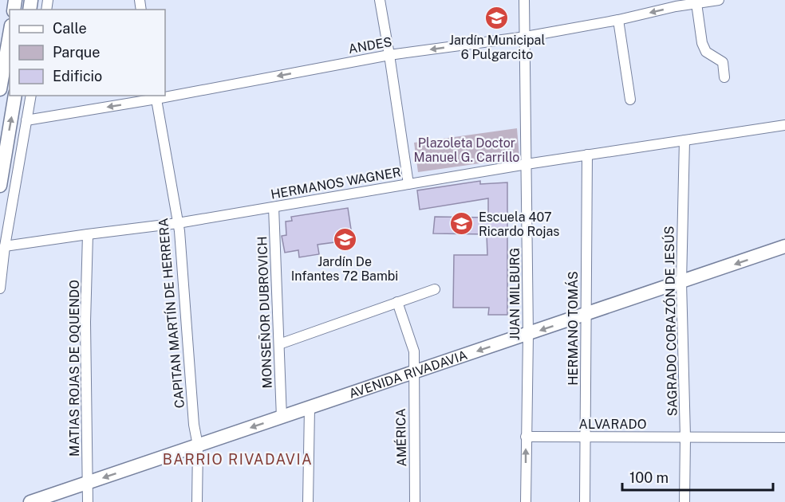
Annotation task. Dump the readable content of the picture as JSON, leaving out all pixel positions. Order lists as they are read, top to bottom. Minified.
{"streets":{"main road":["AVENIDA RIVADAVIA"],"street":["ANDES","HERMANOS WAGNER","JUAN MILBURG","MONSEÑOR DUBROVICH","CAPITAN MARTÍN DE HERRERA","SAGRADO CORAZÓN DE JESÚS","HERMANO TOMÁS","MATIAS ROJAS DE OQUENDO","ALVARADO","AMÉRICA"]},"crossings":[["ANDES","JUAN MILBURG"],["ANDES","CAPITAN MARTÍN DE HERRERA"],["HERMANOS WAGNER","JUAN MILBURG"],["HERMANOS WAGNER","MONSEÑOR DUBROVICH"],["HERMANOS WAGNER","CAPITAN MARTÍN DE HERRERA"],["HERMANOS WAGNER","SAGRADO CORAZÓN DE JESÚS"],["HERMANOS WAGNER","HERMANO TOMÁS"],["HERMANOS WAGNER","MATIAS ROJAS DE OQUENDO"],["JUAN MILBURG","AVENIDA RIVADAVIA"],["JUAN MILBURG","ALVARADO"],["MONSEÑOR DUBROVICH","AVENIDA RIVADAVIA"],["CAPITAN MARTÍN DE HERRERA","AVENIDA RIVADAVIA"],["SAGRADO CORAZÓN DE JESÚS","AVENIDA RIVADAVIA"],["SAGRADO CORAZÓN DE JESÚS","ALVARADO"],["HERMANO TOMÁS","AVENIDA RIVADAVIA"],["HERMANO TOMÁS","ALVARADO"],["MATIAS ROJAS DE OQUENDO","AVENIDA RIVADAVIA"],["AVENIDA RIVADAVIA","AMÉRICA"]],"one_way":["ANDES","AVENIDA RIVADAVIA"],"districts":["BARRIO RIVADAVIA"],"parks":["Plazoleta Doctor Manuel G. Carrillo"],"places":{"school or university":["Jardín Municipal 6 Pulgarcito","Escuela 407 Ricardo Rojas","Jardín De Infantes 72 Bambi"]},"legend":["Calle","Parque","Edificio"],"scale_bar":"100 m"}
